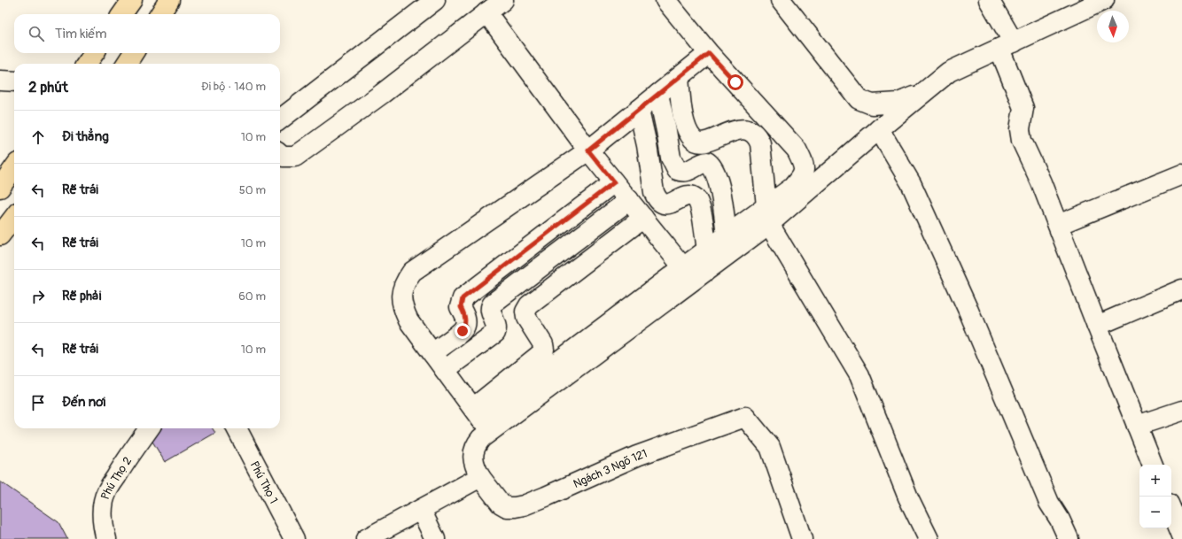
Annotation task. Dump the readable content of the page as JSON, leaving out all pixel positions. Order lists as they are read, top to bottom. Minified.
{"streets":{"street":["Ngách 3 Ngõ 121","Phú Thọ 2","Phú Thọ 1"]},"north":"bottom","page":{"search":"Tìm kiếm","heading":["2 phút","Đi bộ · 140 m"],"list":[["Đi thẳng","10 m"],["Rẽ trái","50 m"],["Rẽ trái","10 m"],["Rẽ phải","60 m"],["Rẽ trái","10 m"],"Đến nơi"],"map_buttons":["+","−"]}}
